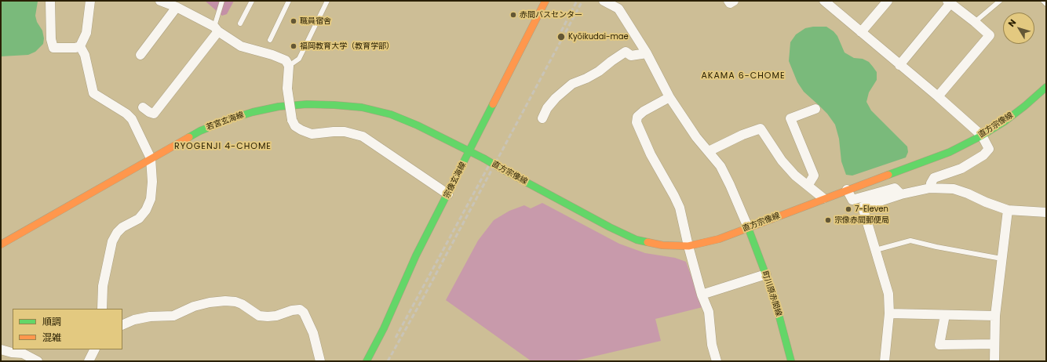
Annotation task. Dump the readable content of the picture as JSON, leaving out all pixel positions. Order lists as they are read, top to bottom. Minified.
{"streets":{"main road":["若宮玄海線","直方宗像線","宗像玄海線","町川原赤間線"]},"crossings":[["若宮玄海線","直方宗像線"],["若宮玄海線","宗像玄海線"],["直方宗像線","宗像玄海線"],["直方宗像線","町川原赤間線"]],"districts":["AKAMA 6-CHOME","RYOGENJI 4-CHOME"],"places":["赤間バスセンター","職員宿舎","Kyōikudai-mae","福岡教育大学（教育学部）","7-Eleven","宗像赤間郵便局"],"legend":["順調","混雑"],"north":"top left"}
